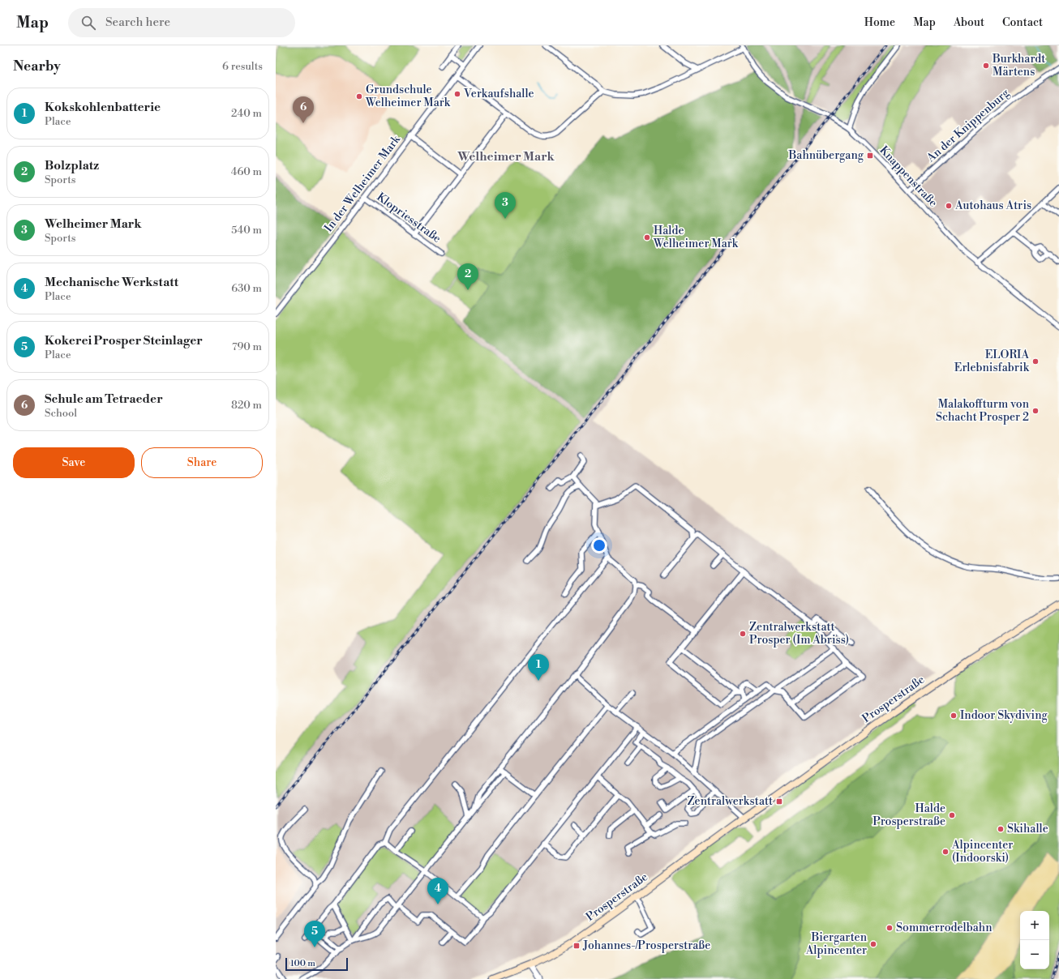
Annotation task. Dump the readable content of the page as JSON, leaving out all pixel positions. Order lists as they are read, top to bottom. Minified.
{"streets":{"main road":["Prosperstraße"],"street":["An der Knippenburg","Knappenstraße","In der Welheimer Mark","Klopriesstraße"]},"crossings":[["An der Knippenburg","Knappenstraße"],["In der Welheimer Mark","Klopriesstraße"]],"districts":["Welheimer Mark"],"places":{"other":["Burkhardt Märtens","Verkaufshalle","Grundschule Welheimer Mark","Autohaus Atris","Halde Welheimer Mark","ELORIA Erlebnisfabrik","Malakoffturm von Schacht Prosper 2","Zentralwerkstatt Prosper (Im Abriss)","Indoor Skydiving","Halde Prosperstraße","Skihalle","Alpincenter (Indoorski)","Sommerrodelbahn","Biergarten Alpincenter"],"transit":["Bahnübergang","Zentralwerkstatt","Johannes-/Prosperstraße"]},"scale_bar":"100 m","page":{"header":"Map","search":"Search here","nav":["Home","Map","About","Contact"],"heading":["Nearby","6 results"],"list":[{"mark":"1","name":"Kokskohlenbatterie","note":"Place","value":"240 m"},{"mark":"2","name":"Bolzplatz","note":"Sports","value":"460 m"},{"mark":"3","name":"Welheimer Mark","note":"Sports","value":"540 m"},{"mark":"4","name":"Mechanische Werkstatt","note":"Place","value":"630 m"},{"mark":"5","name":"Kokerei Prosper Steinlager","note":"Place","value":"790 m"},{"mark":"6","name":"Schule am Tetraeder","note":"School","value":"820 m"}],"pins":["6","3","2","1","4","5"],"buttons":["Save","Share"],"map_buttons":["+","−"],"scale":"100 m"}}
